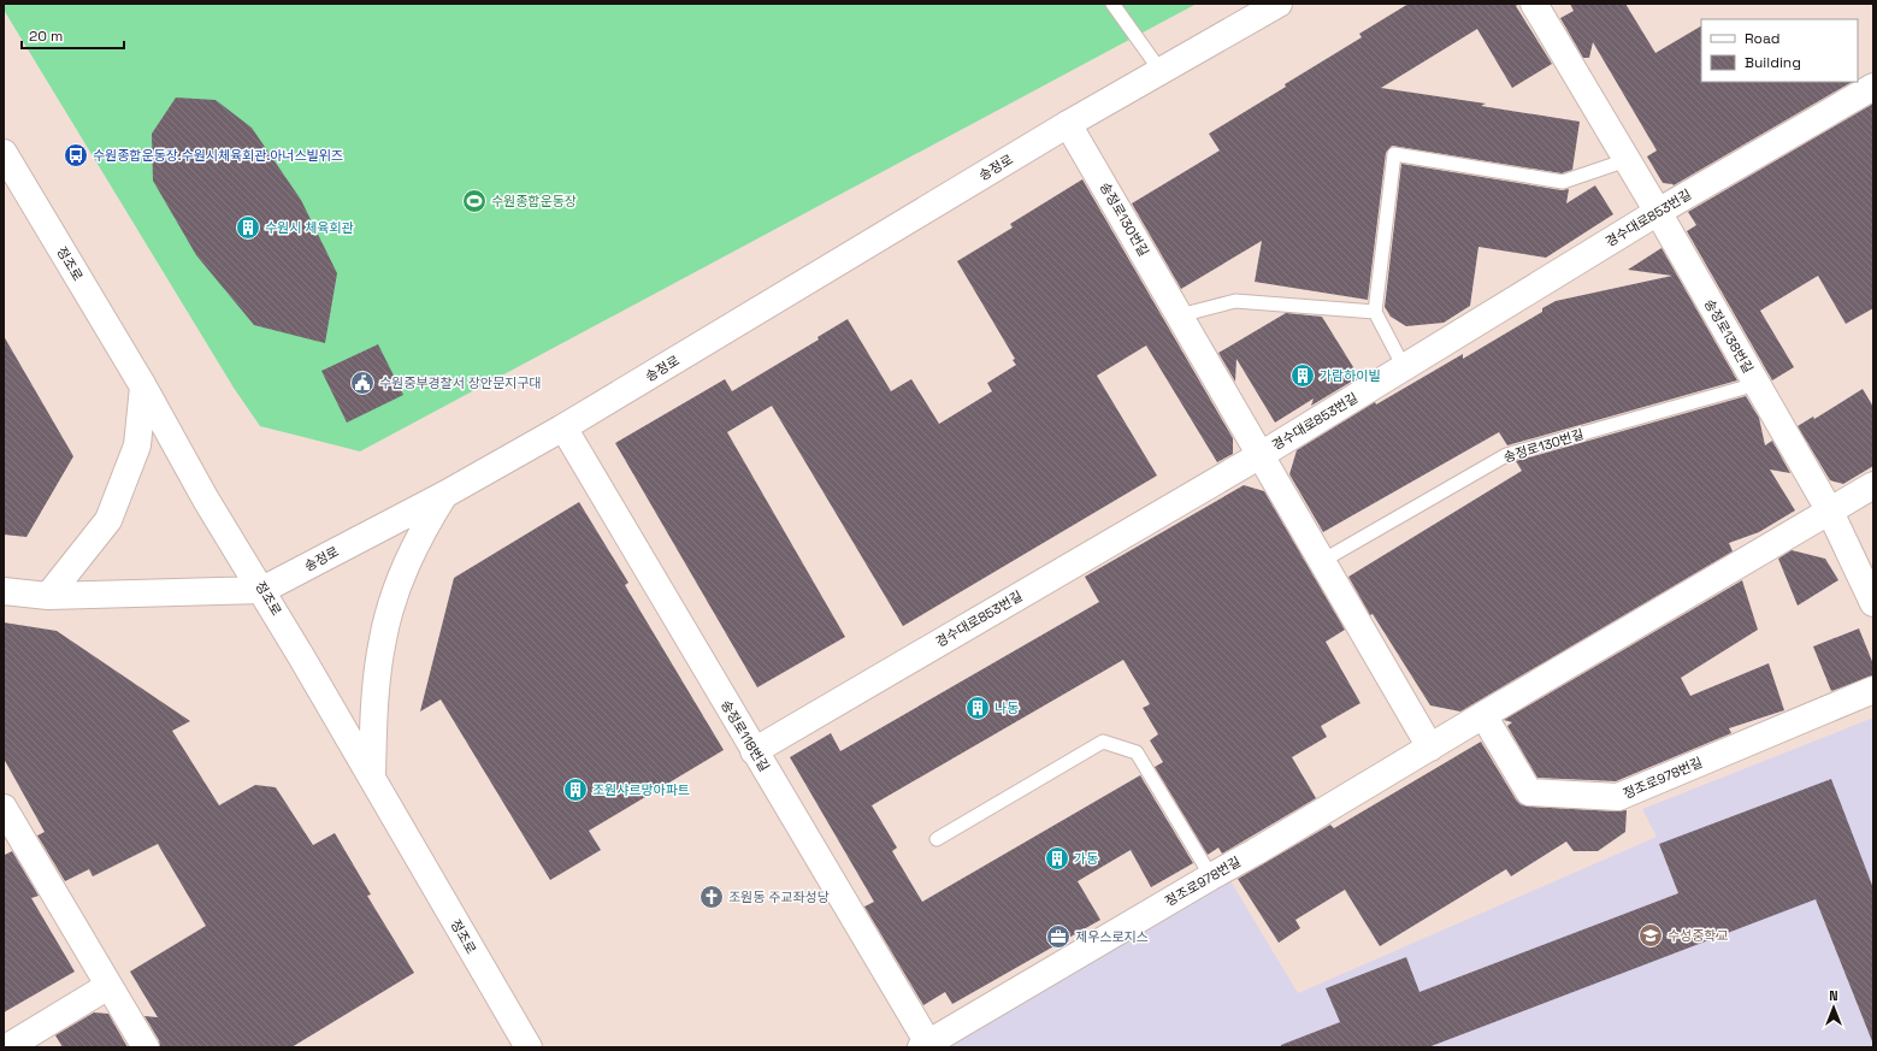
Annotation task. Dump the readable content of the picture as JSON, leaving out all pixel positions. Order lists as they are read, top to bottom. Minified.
{"streets":{"street":["송정로","경수대로853번길","송정로130번길","정조로","송정로138번길","송정로118번길","정조로978번길"]},"crossings":[["송정로","송정로130번길"],["송정로","정조로"],["송정로","송정로118번길"],["경수대로853번길","송정로130번길"],["경수대로853번길","송정로138번길"],["경수대로853번길","송정로118번길"],["송정로130번길","송정로138번길"],["송정로130번길","정조로978번길"],["송정로138번길","정조로978번길"],["송정로118번길","정조로978번길"]],"places":{"bus stop":["수원종합운동장.수원시체육회관.아너스빌위즈"],"sports":["수원종합운동장"],"building":["수원시 체육회관","가람하이빌","나동","조원샤르망아파트","가동"],"public building":["수원중부경찰서 장안문지구대"],"church":["조원동 주교좌성당"],"school or university":["수성중학교"],"office":["제우스로지스"]},"legend":["Road","Building"],"scale_bar":"20 m","north":"top"}
